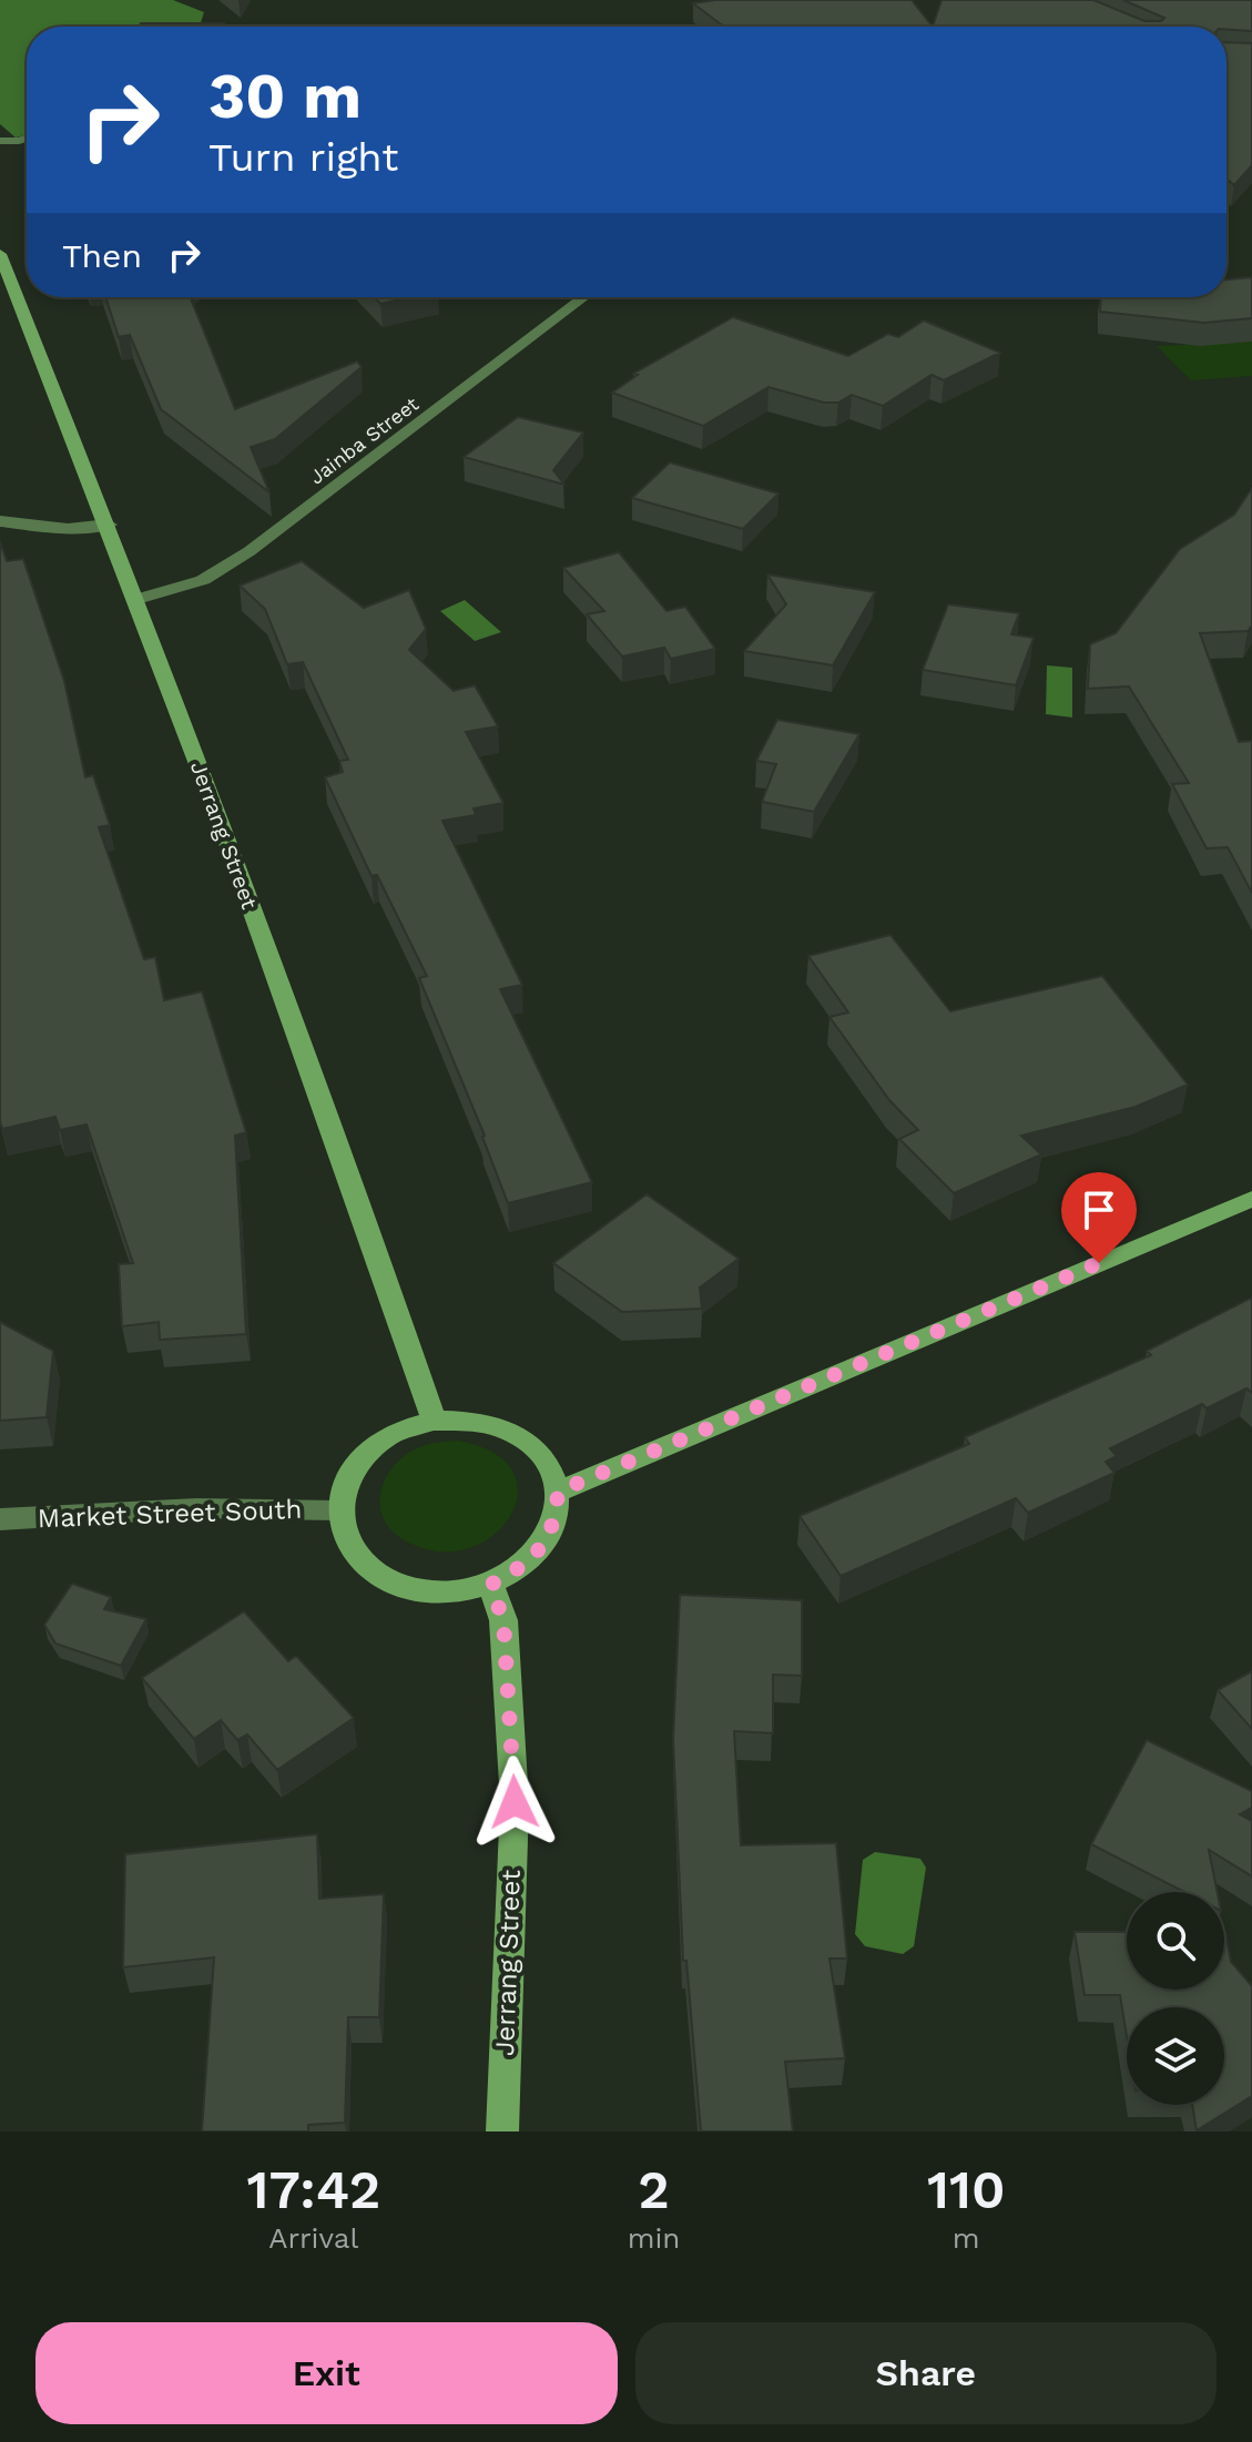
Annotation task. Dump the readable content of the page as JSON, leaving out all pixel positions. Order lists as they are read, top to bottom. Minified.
{"streets":{"street":["Jainba Street","Jerrang Street","Market Street South"]},"crossings":[["Jainba Street","Jerrang Street"],["Jerrang Street","Market Street South"]],"page":{"turn":["30 m","Turn right"],"then":"Then","eta":["17:42","Arrival","2","min","110","m"],"buttons":["Exit","Share"]}}
